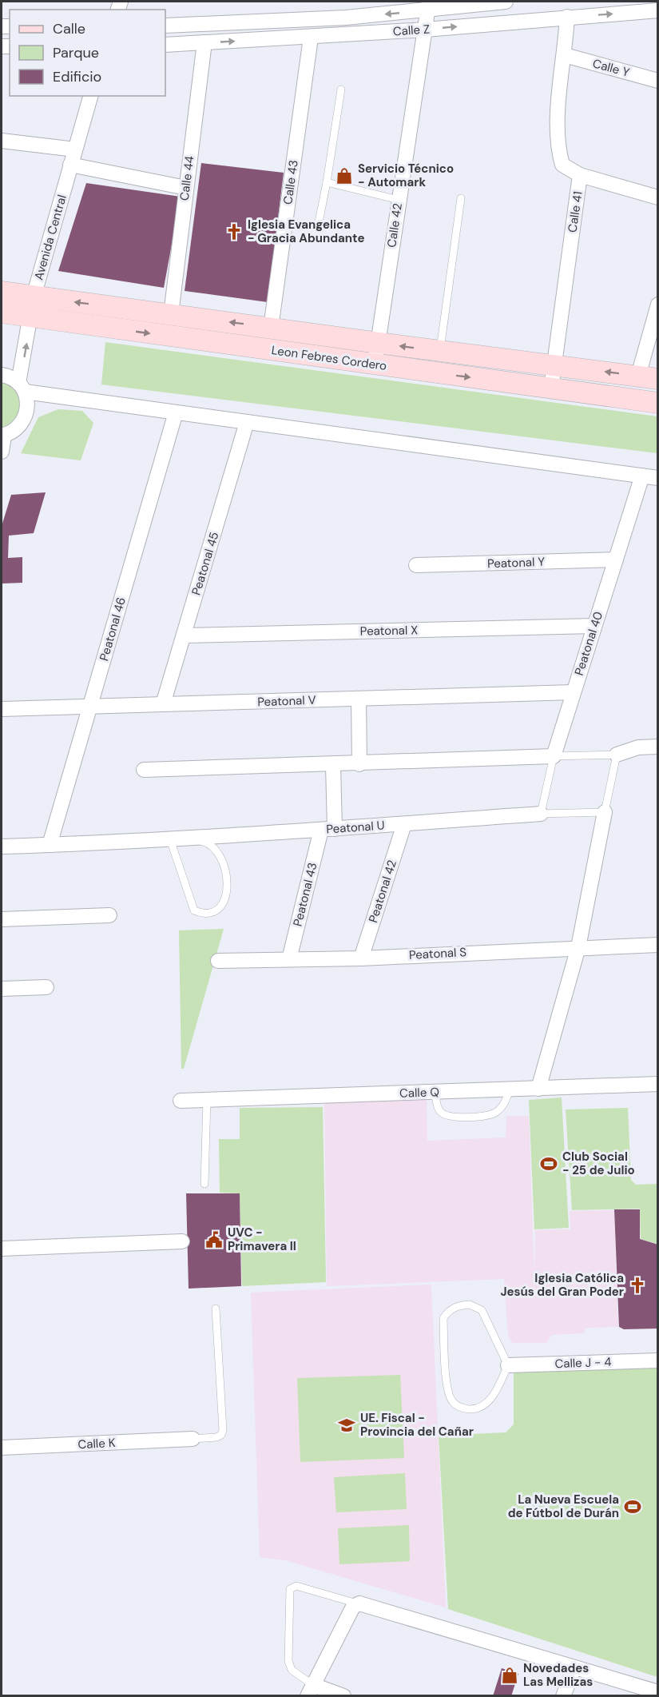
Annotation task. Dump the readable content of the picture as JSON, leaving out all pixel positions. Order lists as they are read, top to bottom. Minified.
{"streets":{"street":["Calle Z","Calle Y","Calle 44","Calle 43","Calle 41","Calle 42","Avenida Central","Leon Febres Cordero","Peatonal Y","Peatonal 45","Peatonal 46","Peatonal X","Peatonal 40","Peatonal V","Peatonal U","Peatonal 42","Peatonal 43","Peatonal S","Calle Q","Calle J - 4","Calle K"]},"crossings":[["Calle Z","Calle 44"],["Calle Z","Calle 43"],["Calle Z","Calle 41"],["Calle Z","Calle 42"],["Calle Y","Calle 41"],["Calle 44","Leon Febres Cordero"],["Calle 43","Leon Febres Cordero"],["Calle 41","Leon Febres Cordero"],["Calle 42","Leon Febres Cordero"],["Avenida Central","Leon Febres Cordero"],["Peatonal Y","Peatonal 40"],["Peatonal 45","Peatonal X"],["Peatonal 45","Peatonal V"],["Peatonal 46","Peatonal V"],["Peatonal 46","Peatonal U"],["Peatonal X","Peatonal 40"],["Peatonal 40","Peatonal V"],["Peatonal 40","Peatonal U"],["Peatonal U","Peatonal 42"],["Peatonal U","Peatonal 43"],["Peatonal 42","Peatonal S"],["Peatonal 43","Peatonal S"]],"places":{"shop":["Servicio Técnico - Automark","Novedades Las Mellizas"],"church":["Iglesia Evangelica - Gracia Abundante","Iglesia Católica Jesús del Gran Poder"],"sports":["Club Social - 25 de Julio","La Nueva Escuela de Fútbol de Durán"],"public building":["UVC - Primavera II"],"school or university":["UE. Fiscal - Provincia del Cañar"]},"legend":["Calle","Parque","Edificio"]}
